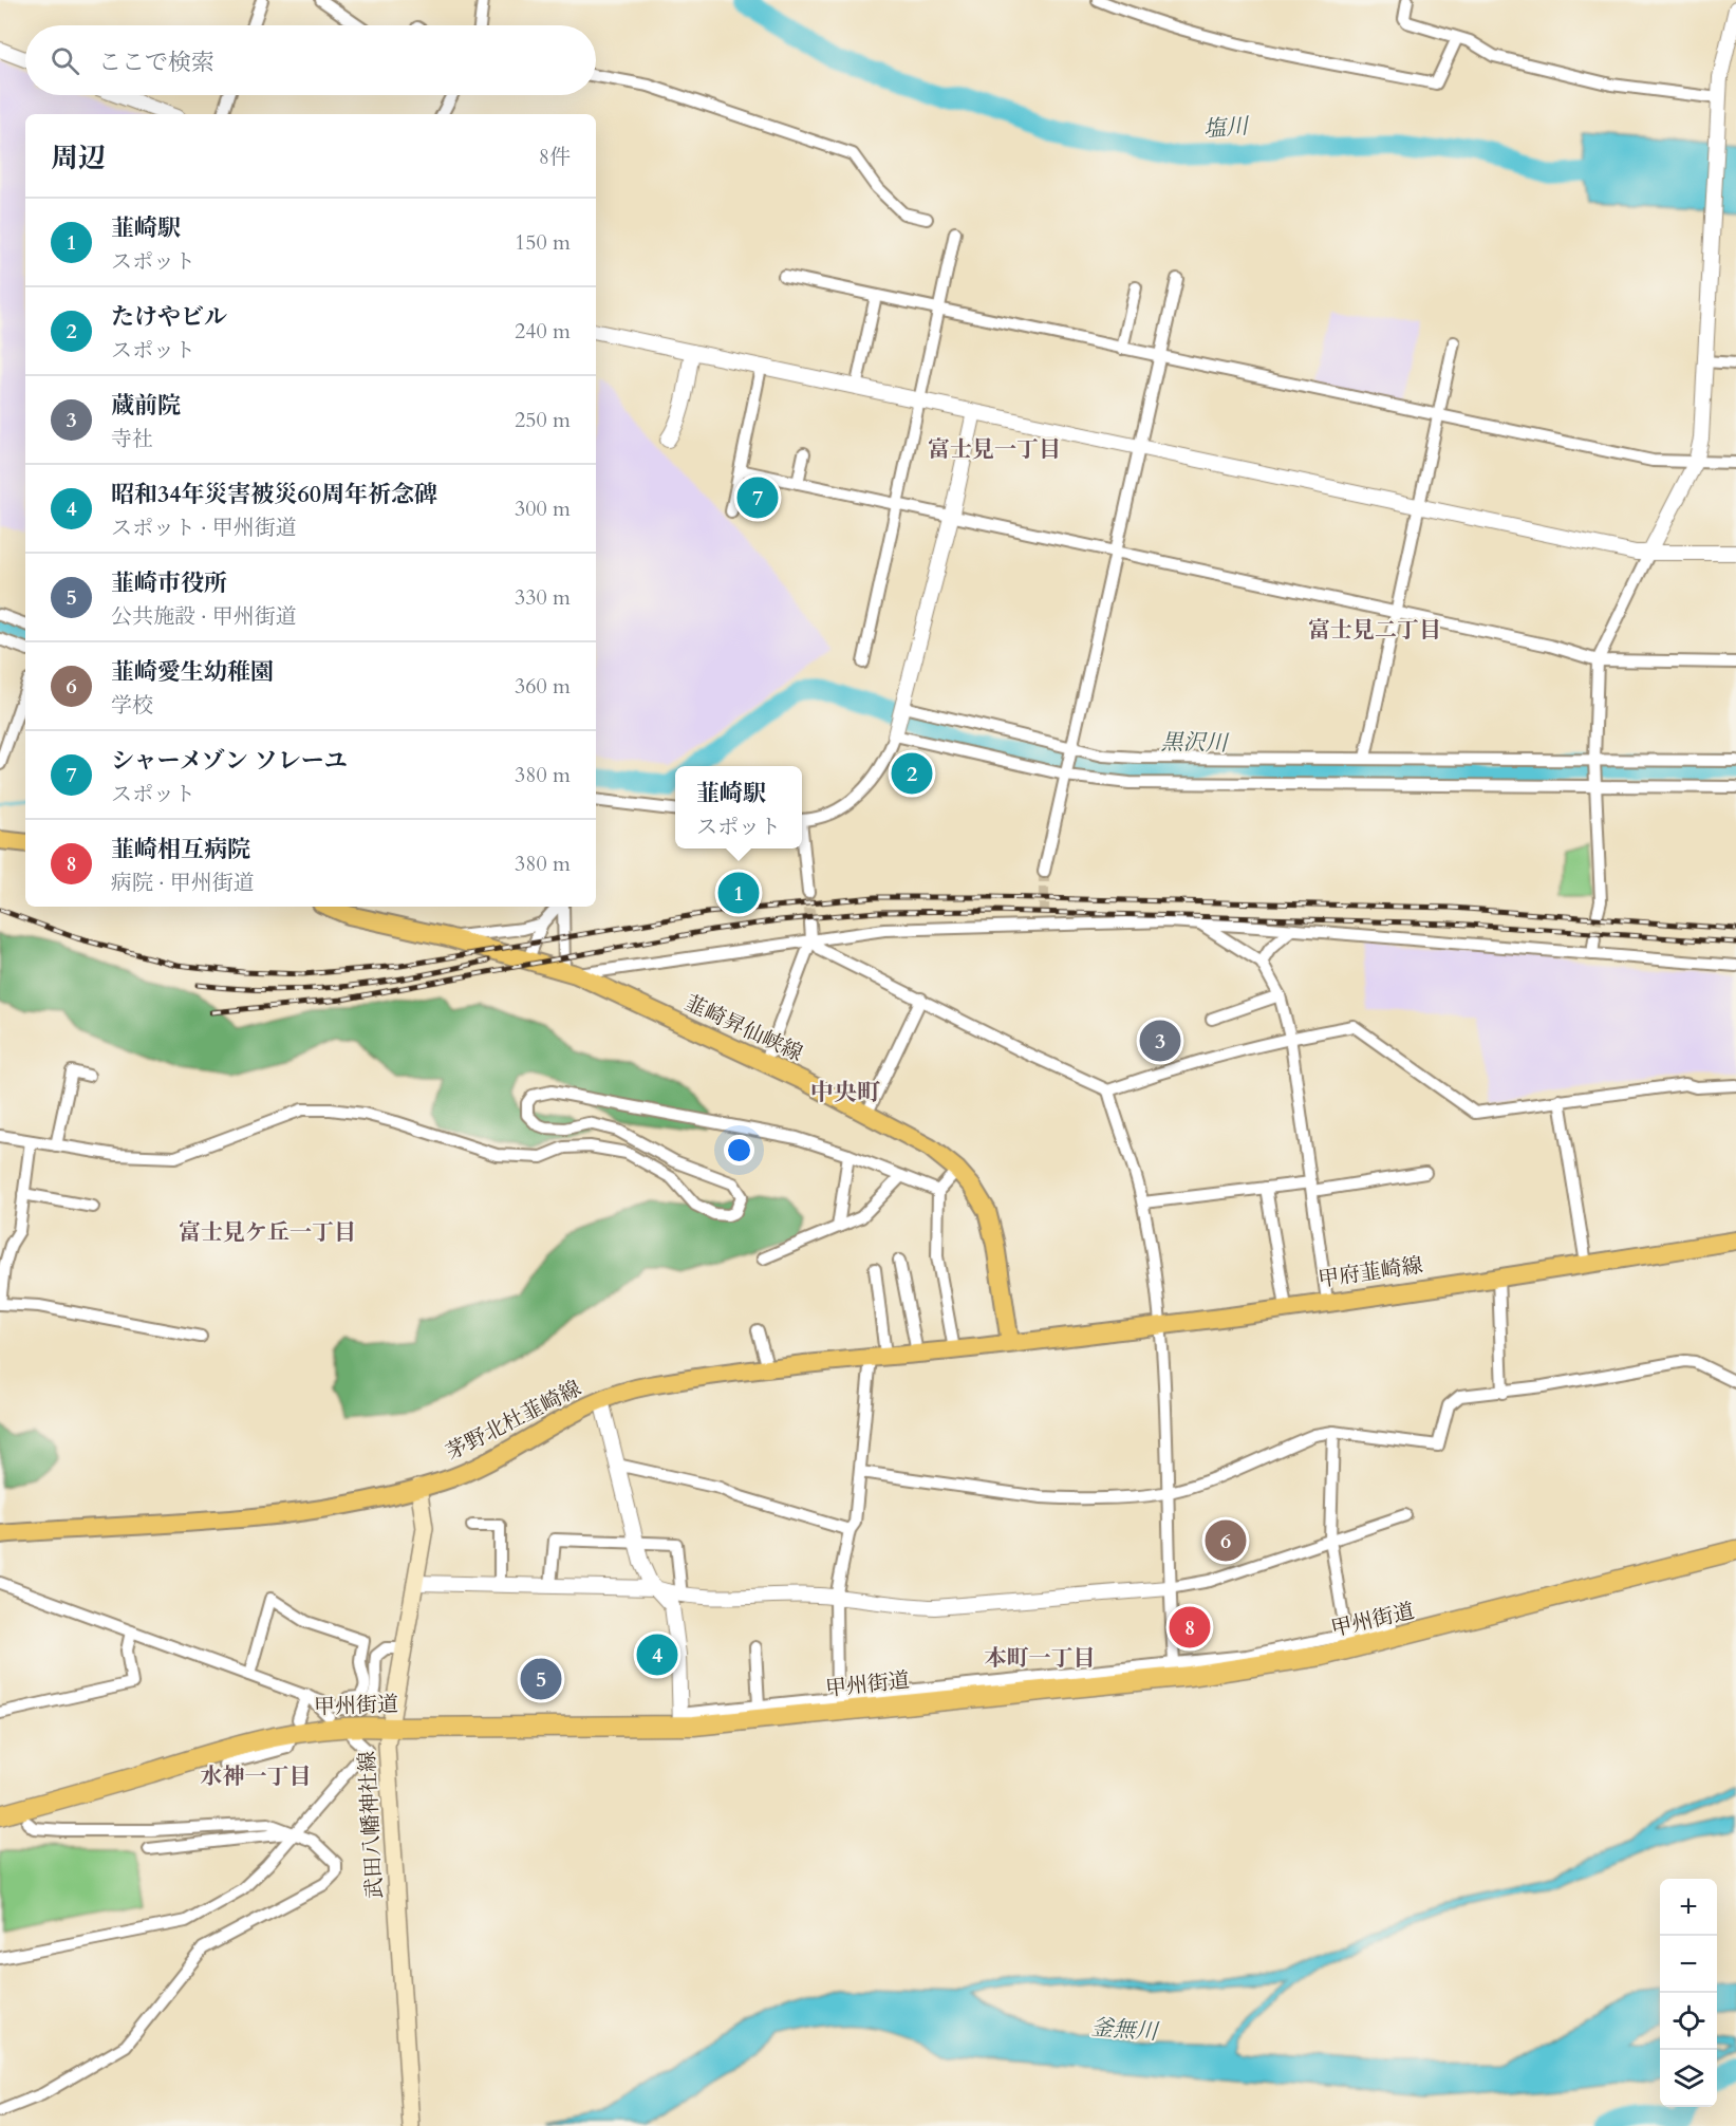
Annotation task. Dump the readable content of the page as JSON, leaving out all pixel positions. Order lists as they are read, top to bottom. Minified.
{"streets":{"highway":["甲州街道"],"main road":["韮崎昇仙峡線","甲府韮崎線","茅野北杜韮崎線","武田八幡神社線"]},"crossings":[["韮崎昇仙峡線","甲府韮崎線"],["韮崎昇仙峡線","茅野北杜韮崎線"],["甲府韮崎線","茅野北杜韮崎線"],["茅野北杜韮崎線","武田八幡神社線"],["甲州街道","武田八幡神社線"]],"districts":["富士見一丁目","富士見二丁目","中央町","富士見ケ丘一丁目","本町一丁目","水神一丁目"],"water":["塩川","黒沢川","釜無川"],"page":{"search":"ここで検索","heading":["周辺","8件"],"list":[{"mark":"1","name":"韮崎駅","note":"スポット","value":"150 m"},{"mark":"2","name":"たけやビル","note":"スポット","value":"240 m"},{"mark":"3","name":"蔵前院","note":"寺社","value":"250 m"},{"mark":"4","name":"昭和34年災害被災60周年祈念碑","note":"スポット · 甲州街道","value":"300 m"},{"mark":"5","name":"韮崎市役所","note":"公共施設 · 甲州街道","value":"330 m"},{"mark":"6","name":"韮崎愛生幼稚園","note":"学校","value":"360 m"},{"mark":"7","name":"シャーメゾン ソレーユ","note":"スポット","value":"380 m"},{"mark":"8","name":"韮崎相互病院","note":"病院 · 甲州街道","value":"380 m"}],"pins":["7","2","1","3","6","8","4","5"],"popup":["韮崎駅","スポット"],"map_buttons":["+","−"]}}
